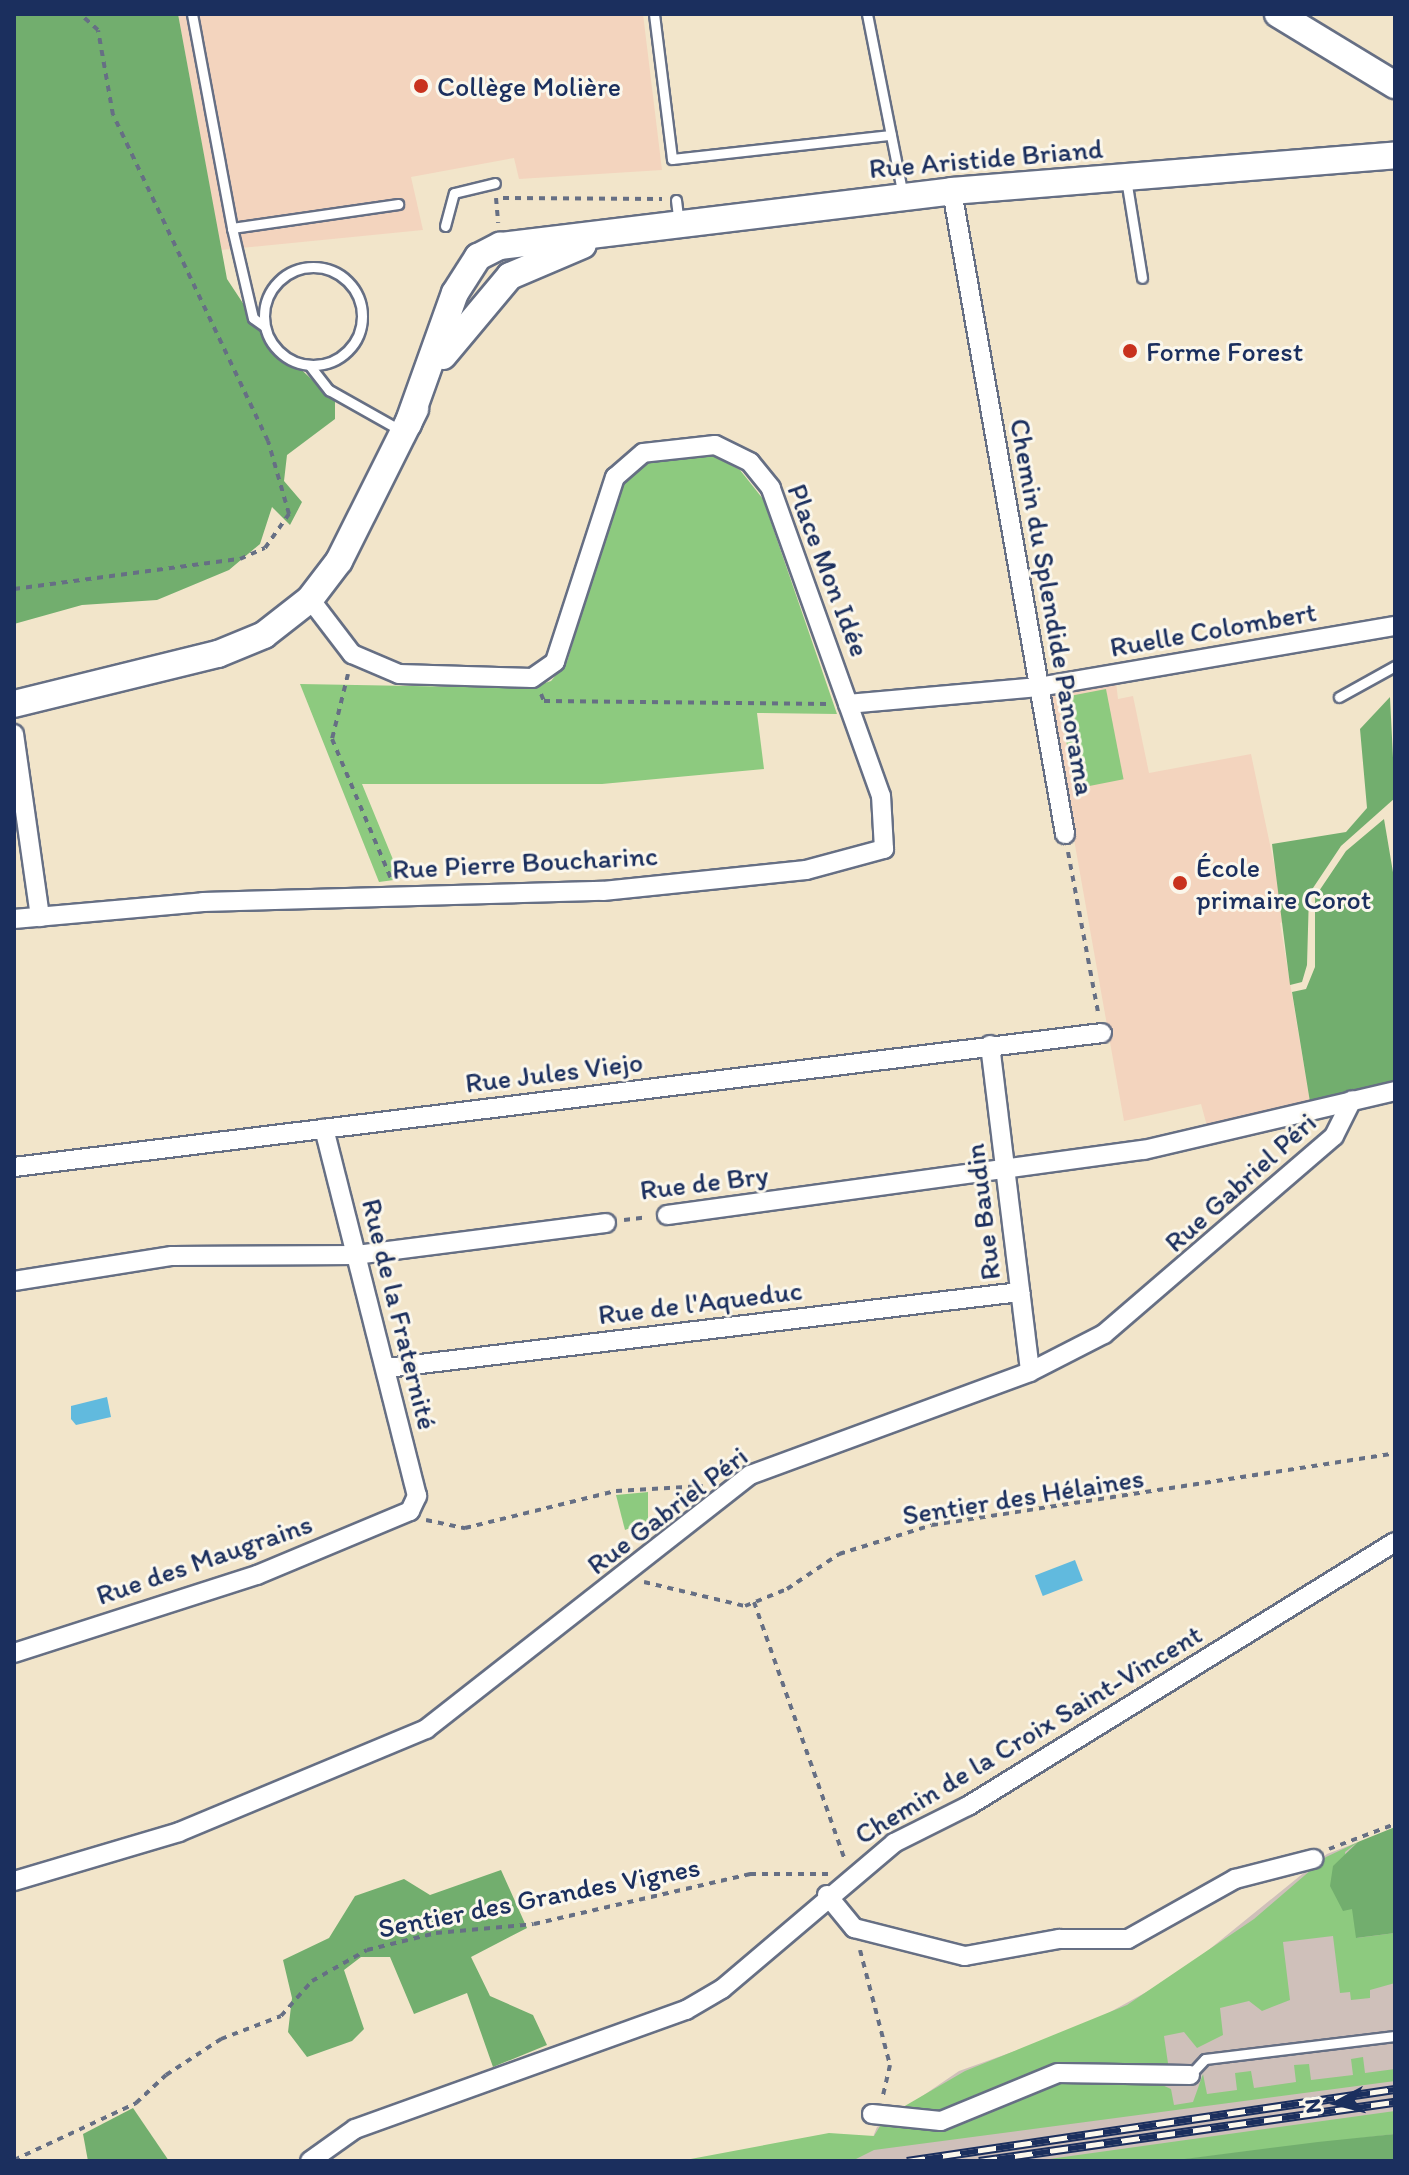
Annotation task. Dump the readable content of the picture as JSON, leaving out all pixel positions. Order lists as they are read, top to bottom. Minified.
{"streets":{"street":["Rue Aristide Briand","Place Mon Idée","Chemin du Splendide Panorama","Ruelle Colombert","Rue Pierre Boucharinc","Rue Jules Viejo","Rue de Bry","Rue Gabriel Péri","Rue Baudin","Rue de l'Aqueduc","Rue de la Fraternité","Rue des Maugrains","Chemin de la Croix Saint-Vincent"],"path":["Sentier des Hélaines","Sentier des Grandes Vignes"]},"crossings":[["Rue Aristide Briand","Chemin du Splendide Panorama"],["Place Mon Idée","Ruelle Colombert"],["Place Mon Idée","Rue Pierre Boucharinc"],["Chemin du Splendide Panorama","Ruelle Colombert"],["Chemin du Splendide Panorama","Rue Jules Viejo"],["Ruelle Colombert","Rue Pierre Boucharinc"],["Rue Jules Viejo","Rue Baudin"],["Rue Jules Viejo","Rue de la Fraternité"],["Rue de Bry","Rue Gabriel Péri"],["Rue de Bry","Rue Baudin"],["Rue de Bry","Rue de la Fraternité"],["Rue Gabriel Péri","Rue Baudin"],["Rue Baudin","Rue de l'Aqueduc"],["Rue de l'Aqueduc","Rue de la Fraternité"],["Rue de la Fraternité","Rue des Maugrains"],["Chemin de la Croix Saint-Vincent","Sentier des Grandes Vignes"]],"places":["Collège Molière","Forme Forest","École primaire Corot"],"north":"left"}
